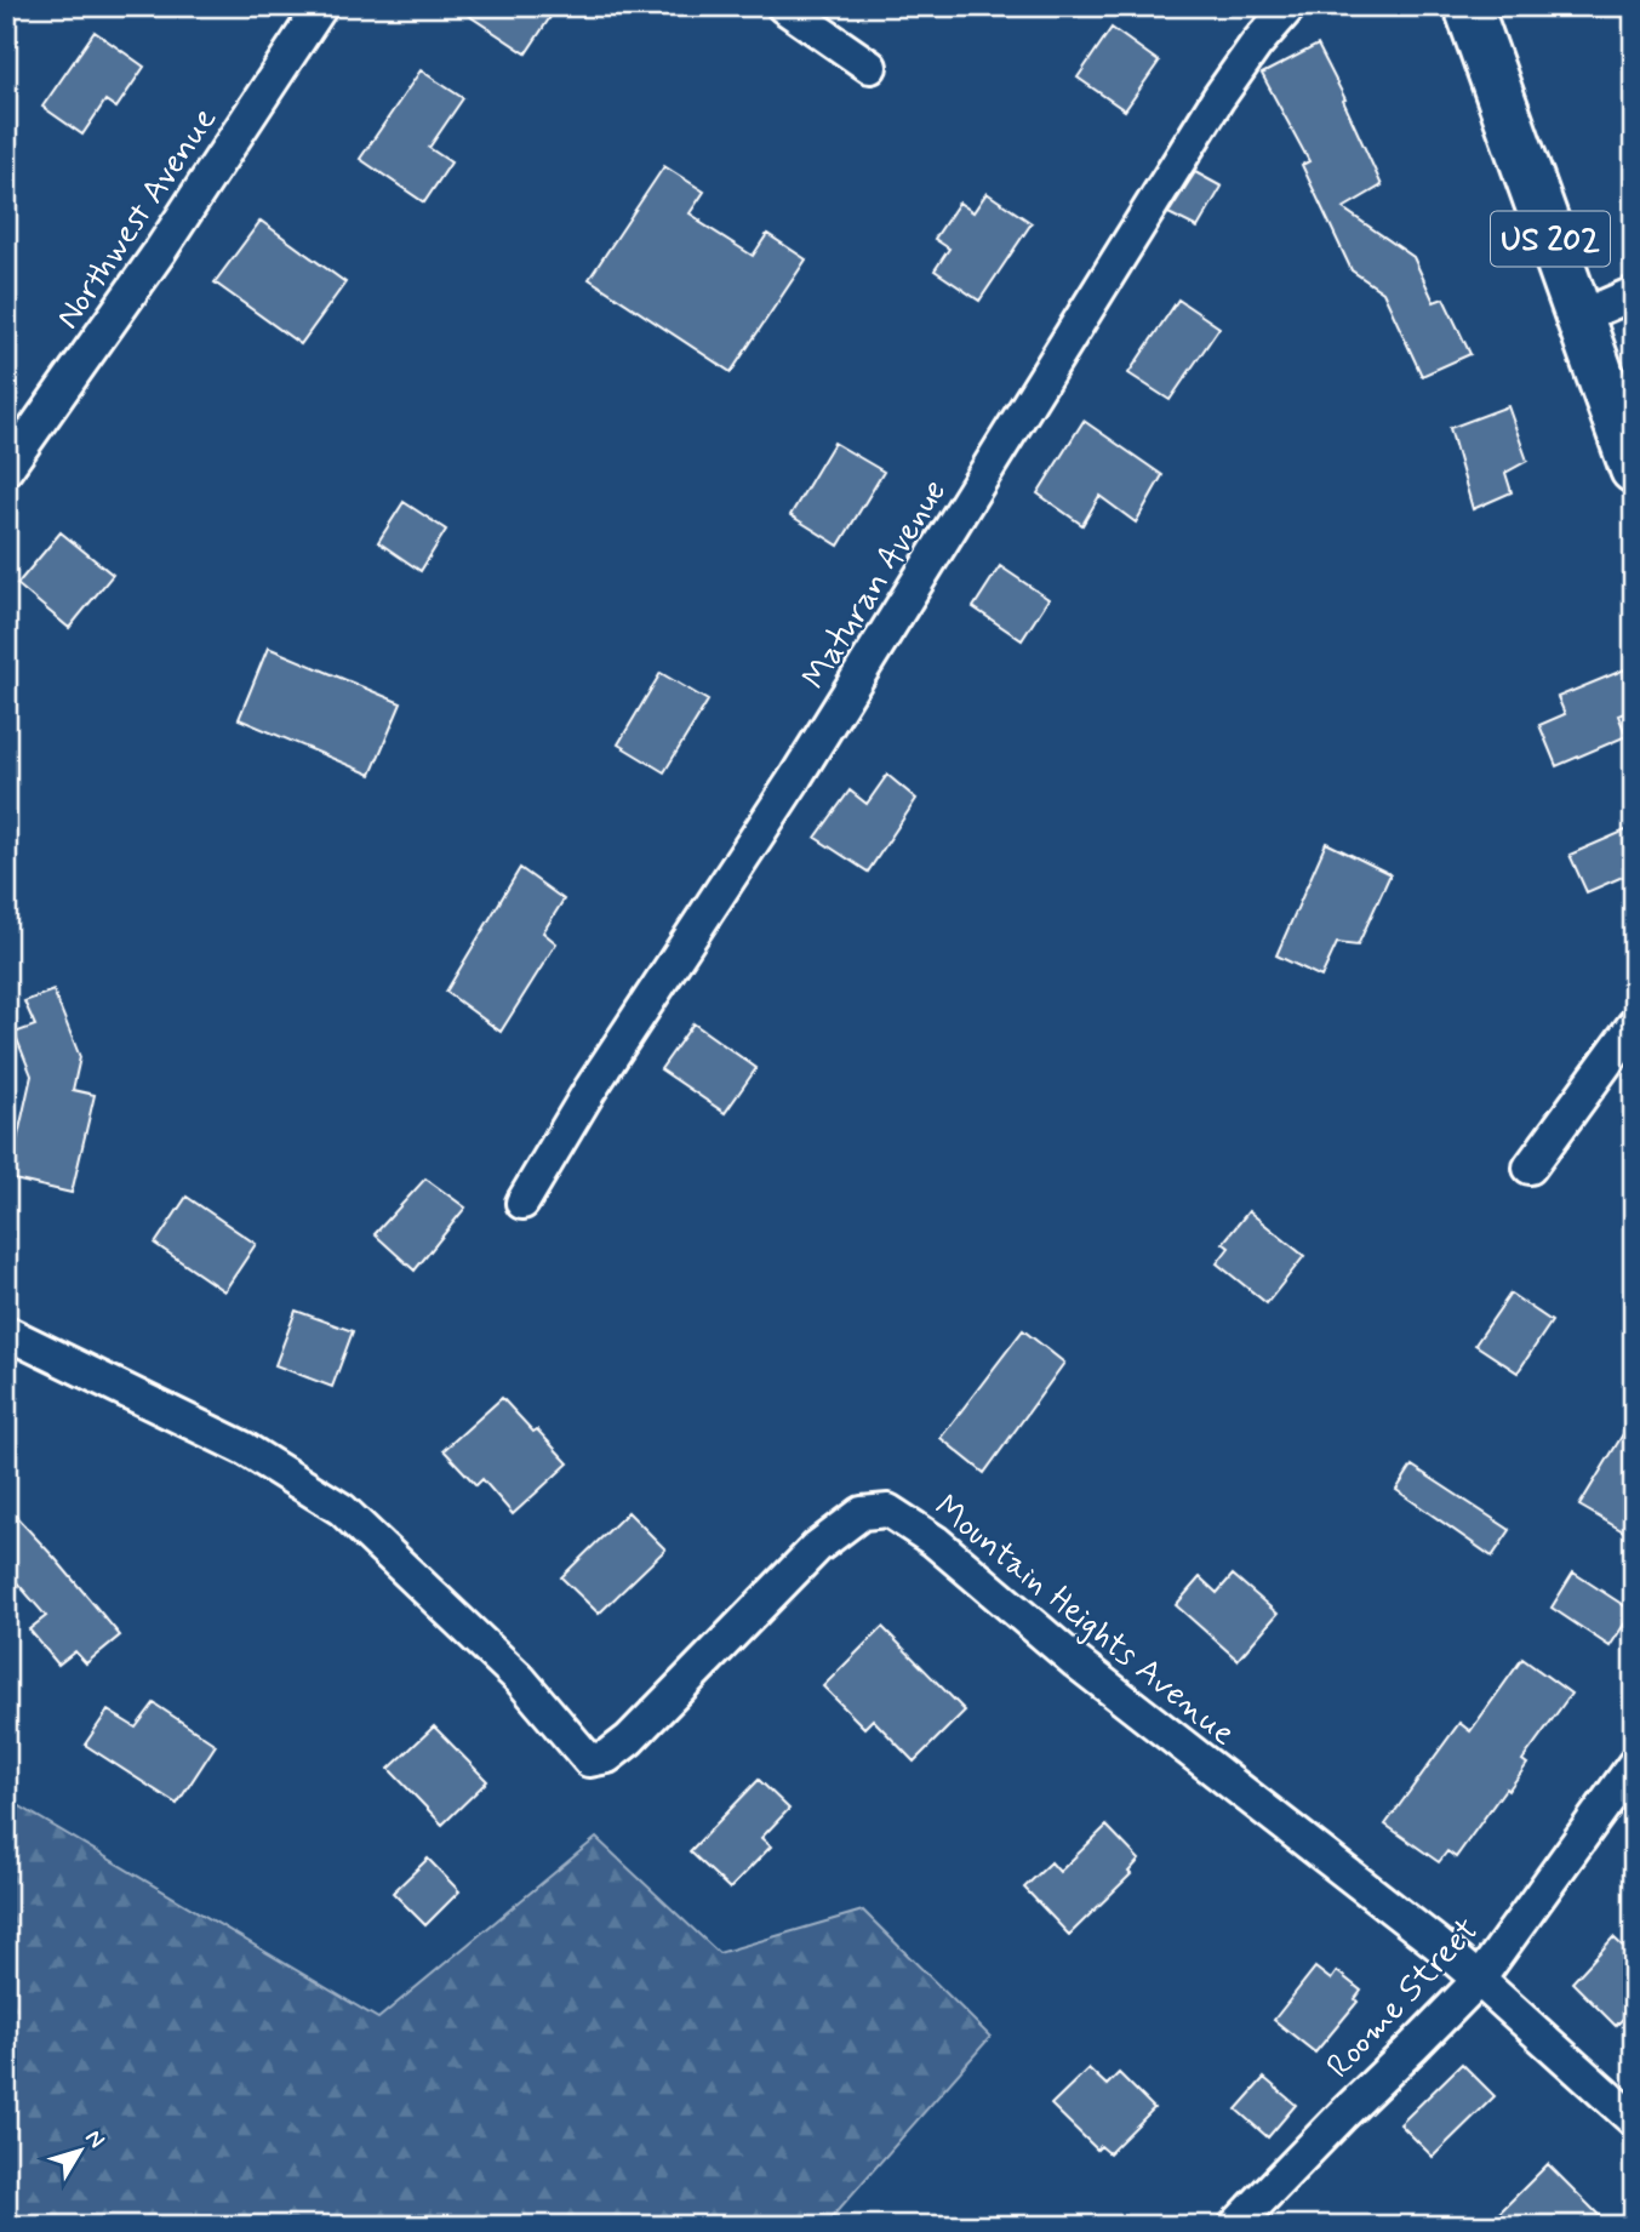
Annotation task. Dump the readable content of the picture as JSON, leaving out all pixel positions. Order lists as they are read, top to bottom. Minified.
{"streets":{"main road":["US 202"],"street":["Northwest Avenue","Maturan Avenue","Mountain Heights Avenue","Roome Street"]},"crossings":[["Mountain Heights Avenue","Roome Street"]],"north":"top right"}
